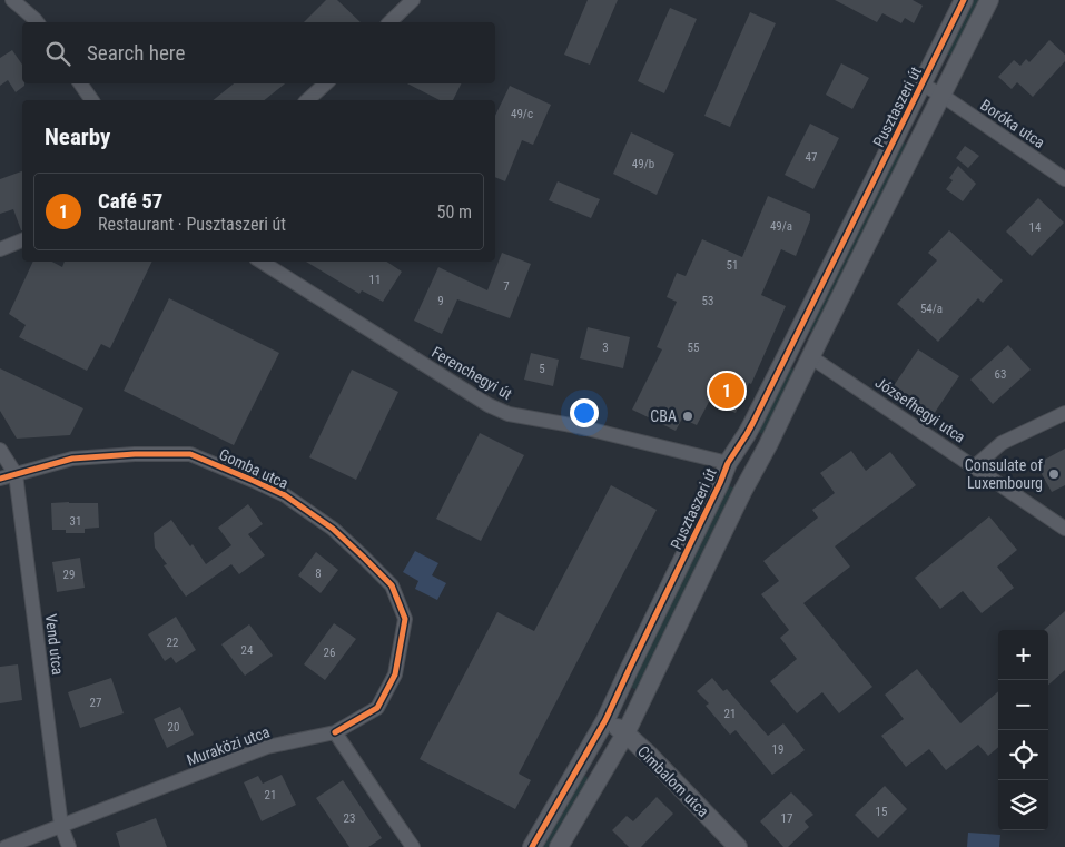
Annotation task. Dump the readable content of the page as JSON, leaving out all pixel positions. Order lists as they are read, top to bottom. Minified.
{"streets":{"street":["Pusztaszeri út","Boróka utca","Ferenchegyi út","Józsefhegyi utca","Gomba utca","Vend utca","Muraközi utca","Cimbalom utca"]},"crossings":[["Pusztaszeri út","Boróka utca"],["Pusztaszeri út","Ferenchegyi út"],["Pusztaszeri út","Cimbalom utca"],["Gomba utca","Vend utca"],["Gomba utca","Muraközi utca"],["Vend utca","Muraközi utca"]],"places":["CBA","Consulate of Luxembourg"],"house_numbers":["49/c","47","49/b","49/a","14","51","11","7","9","53","54/a","3","55","5","63","31","8","29","22","24","26","27","21","20","19","21","15","23","17"],"page":{"search":"Search here","heading":"Nearby","list":[{"mark":"1","name":"Café 57","note":"Restaurant · Pusztaszeri út","value":"50 m"}],"pins":"1","map_buttons":["+","−"]}}
